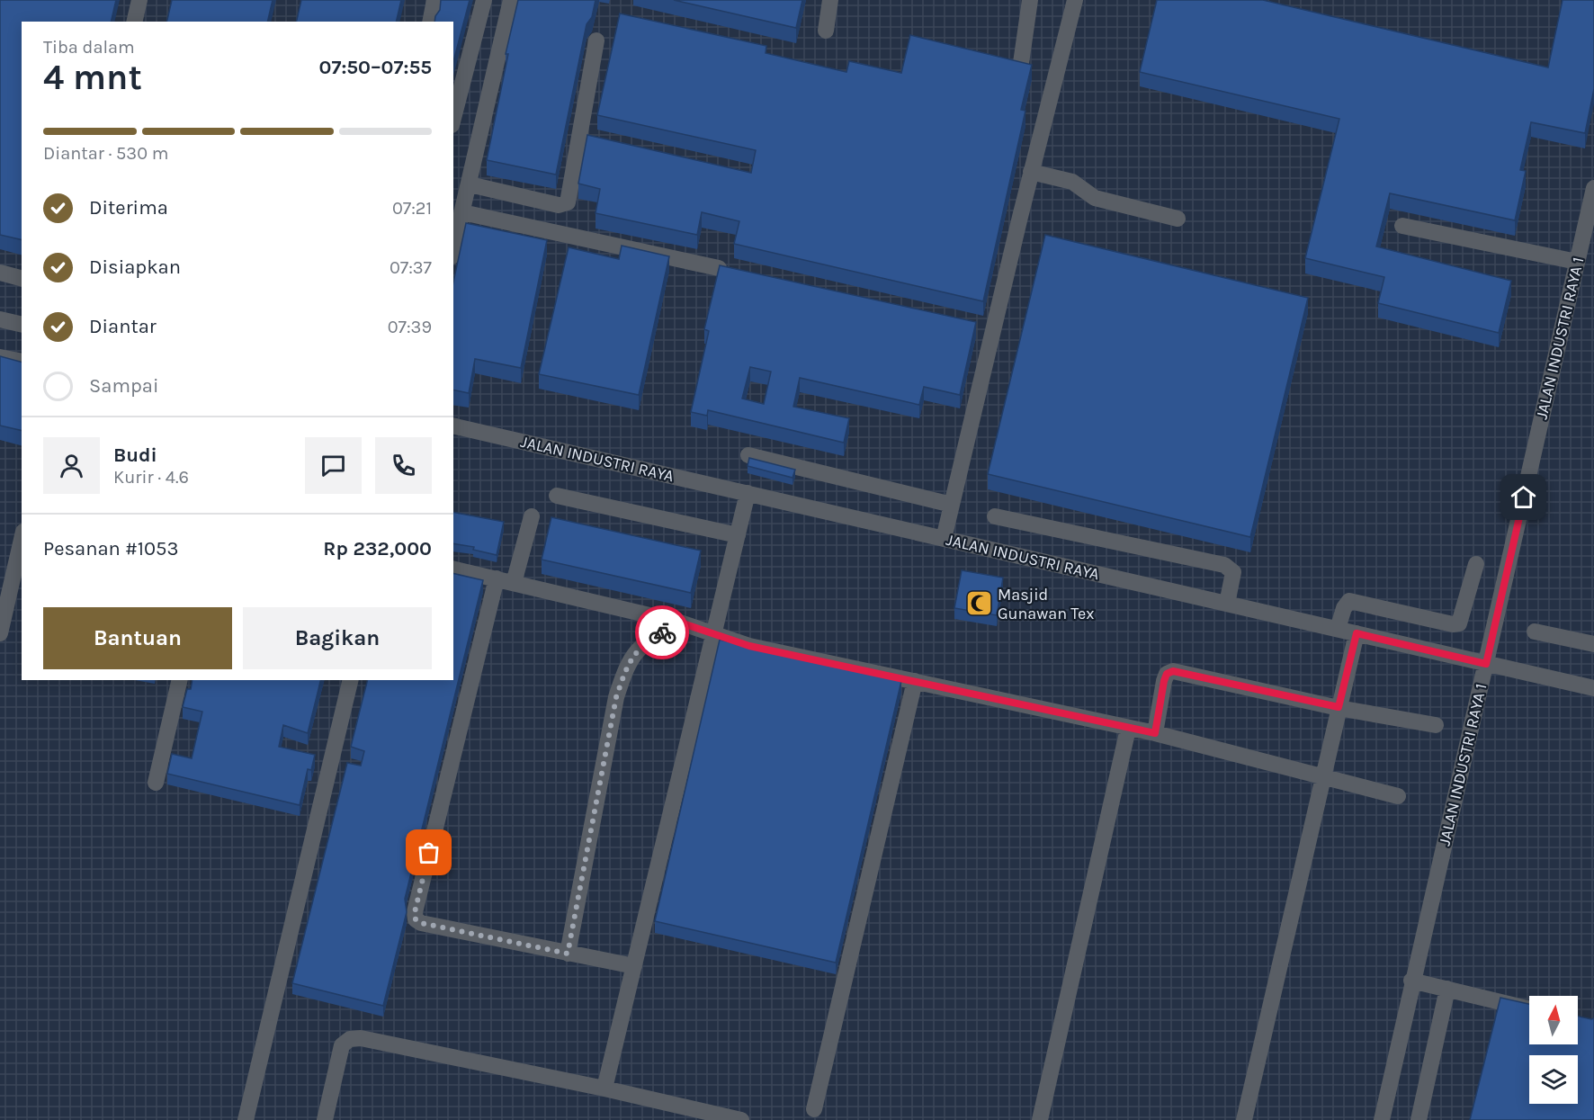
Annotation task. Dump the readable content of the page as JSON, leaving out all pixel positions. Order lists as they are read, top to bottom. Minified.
{"streets":{"street":["JALAN INDUSTRI RAYA 1","JALAN INDUSTRI RAYA"]},"crossings":[["JALAN INDUSTRI RAYA 1","JALAN INDUSTRI RAYA"]],"places":{"mosque":["Masjid Gunawan Tex"]},"north":"top","page":{"heading":["4 mnt","Tiba dalam","07:50–07:55"],"panel":["Budi","Kurir · 4.6","Pesanan #1053","Rp 232,000"],"bar":"Diantar · 530 m","list":[["Diterima","07:21"],["Disiapkan","07:37"],["Diantar","07:39"],"Sampai"],"buttons":["Bantuan","Bagikan"]}}
